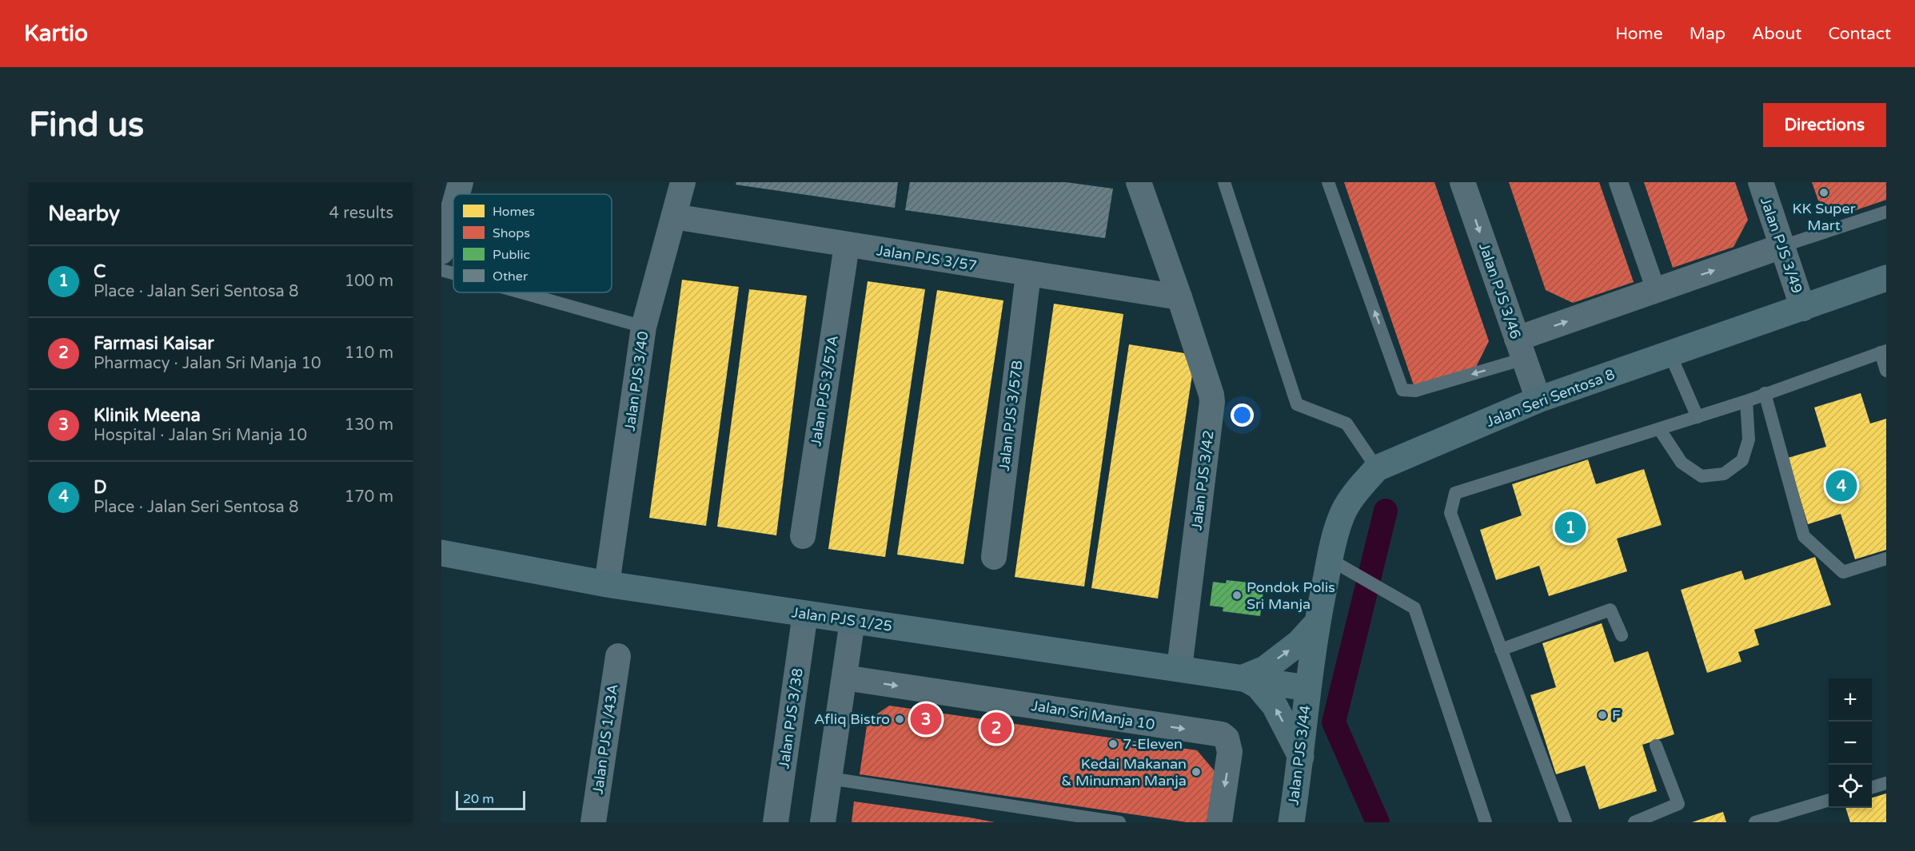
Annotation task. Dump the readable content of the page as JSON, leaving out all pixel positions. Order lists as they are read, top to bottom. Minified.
{"streets":{"main road":["Jalan Seri Sentosa 8","Jalan PJS 1/25","Jalan PJS 3/44"],"street":["Jalan PJS 3/49","Jalan PJS 3/57","Jalan PJS 3/46","Jalan PJS 3/40","Jalan PJS 3/57A","Jalan PJS 3/57B","Jalan PJS 3/42","Jalan Sri Manja 10","Jalan PJS 3/38","Jalan PJS 1/43A"]},"crossings":[["Jalan PJS 3/49","Jalan Seri Sentosa 8"],["Jalan PJS 3/57","Jalan PJS 3/40"],["Jalan PJS 3/57","Jalan PJS 3/57A"],["Jalan PJS 3/57","Jalan PJS 3/57B"],["Jalan PJS 3/57","Jalan PJS 3/42"],["Jalan PJS 3/46","Jalan Seri Sentosa 8"],["Jalan PJS 3/40","Jalan PJS 1/25"],["Jalan Seri Sentosa 8","Jalan PJS 3/44"],["Jalan PJS 3/42","Jalan PJS 1/25"],["Jalan PJS 1/25","Jalan PJS 3/38"],["Jalan PJS 1/25","Jalan PJS 3/44"]],"one_way":["Jalan Sri Manja 10"],"places":["KK Super Mart","Pondok Polis Sri Manja","F","Afliq Bistro","7-Eleven","Kedai Makanan & Minuman Manja"],"legend":["Homes","Shops","Public","Other"],"scale_bar":"20 m","page":{"header":"Kartio","nav":["Home","Map","About","Contact"],"buttons":"Directions","title":"Find us","heading":["Nearby","4 results"],"list":[{"mark":"1","name":"C","note":"Place · Jalan Seri Sentosa 8","value":"100 m"},{"mark":"2","name":"Farmasi Kaisar","note":"Pharmacy · Jalan Sri Manja 10","value":"110 m"},{"mark":"3","name":"Klinik Meena","note":"Hospital · Jalan Sri Manja 10","value":"130 m"},{"mark":"4","name":"D","note":"Place · Jalan Seri Sentosa 8","value":"170 m"}],"pins":["4","1","3","2"],"map_buttons":["+","−"],"scale":"20 m"}}
